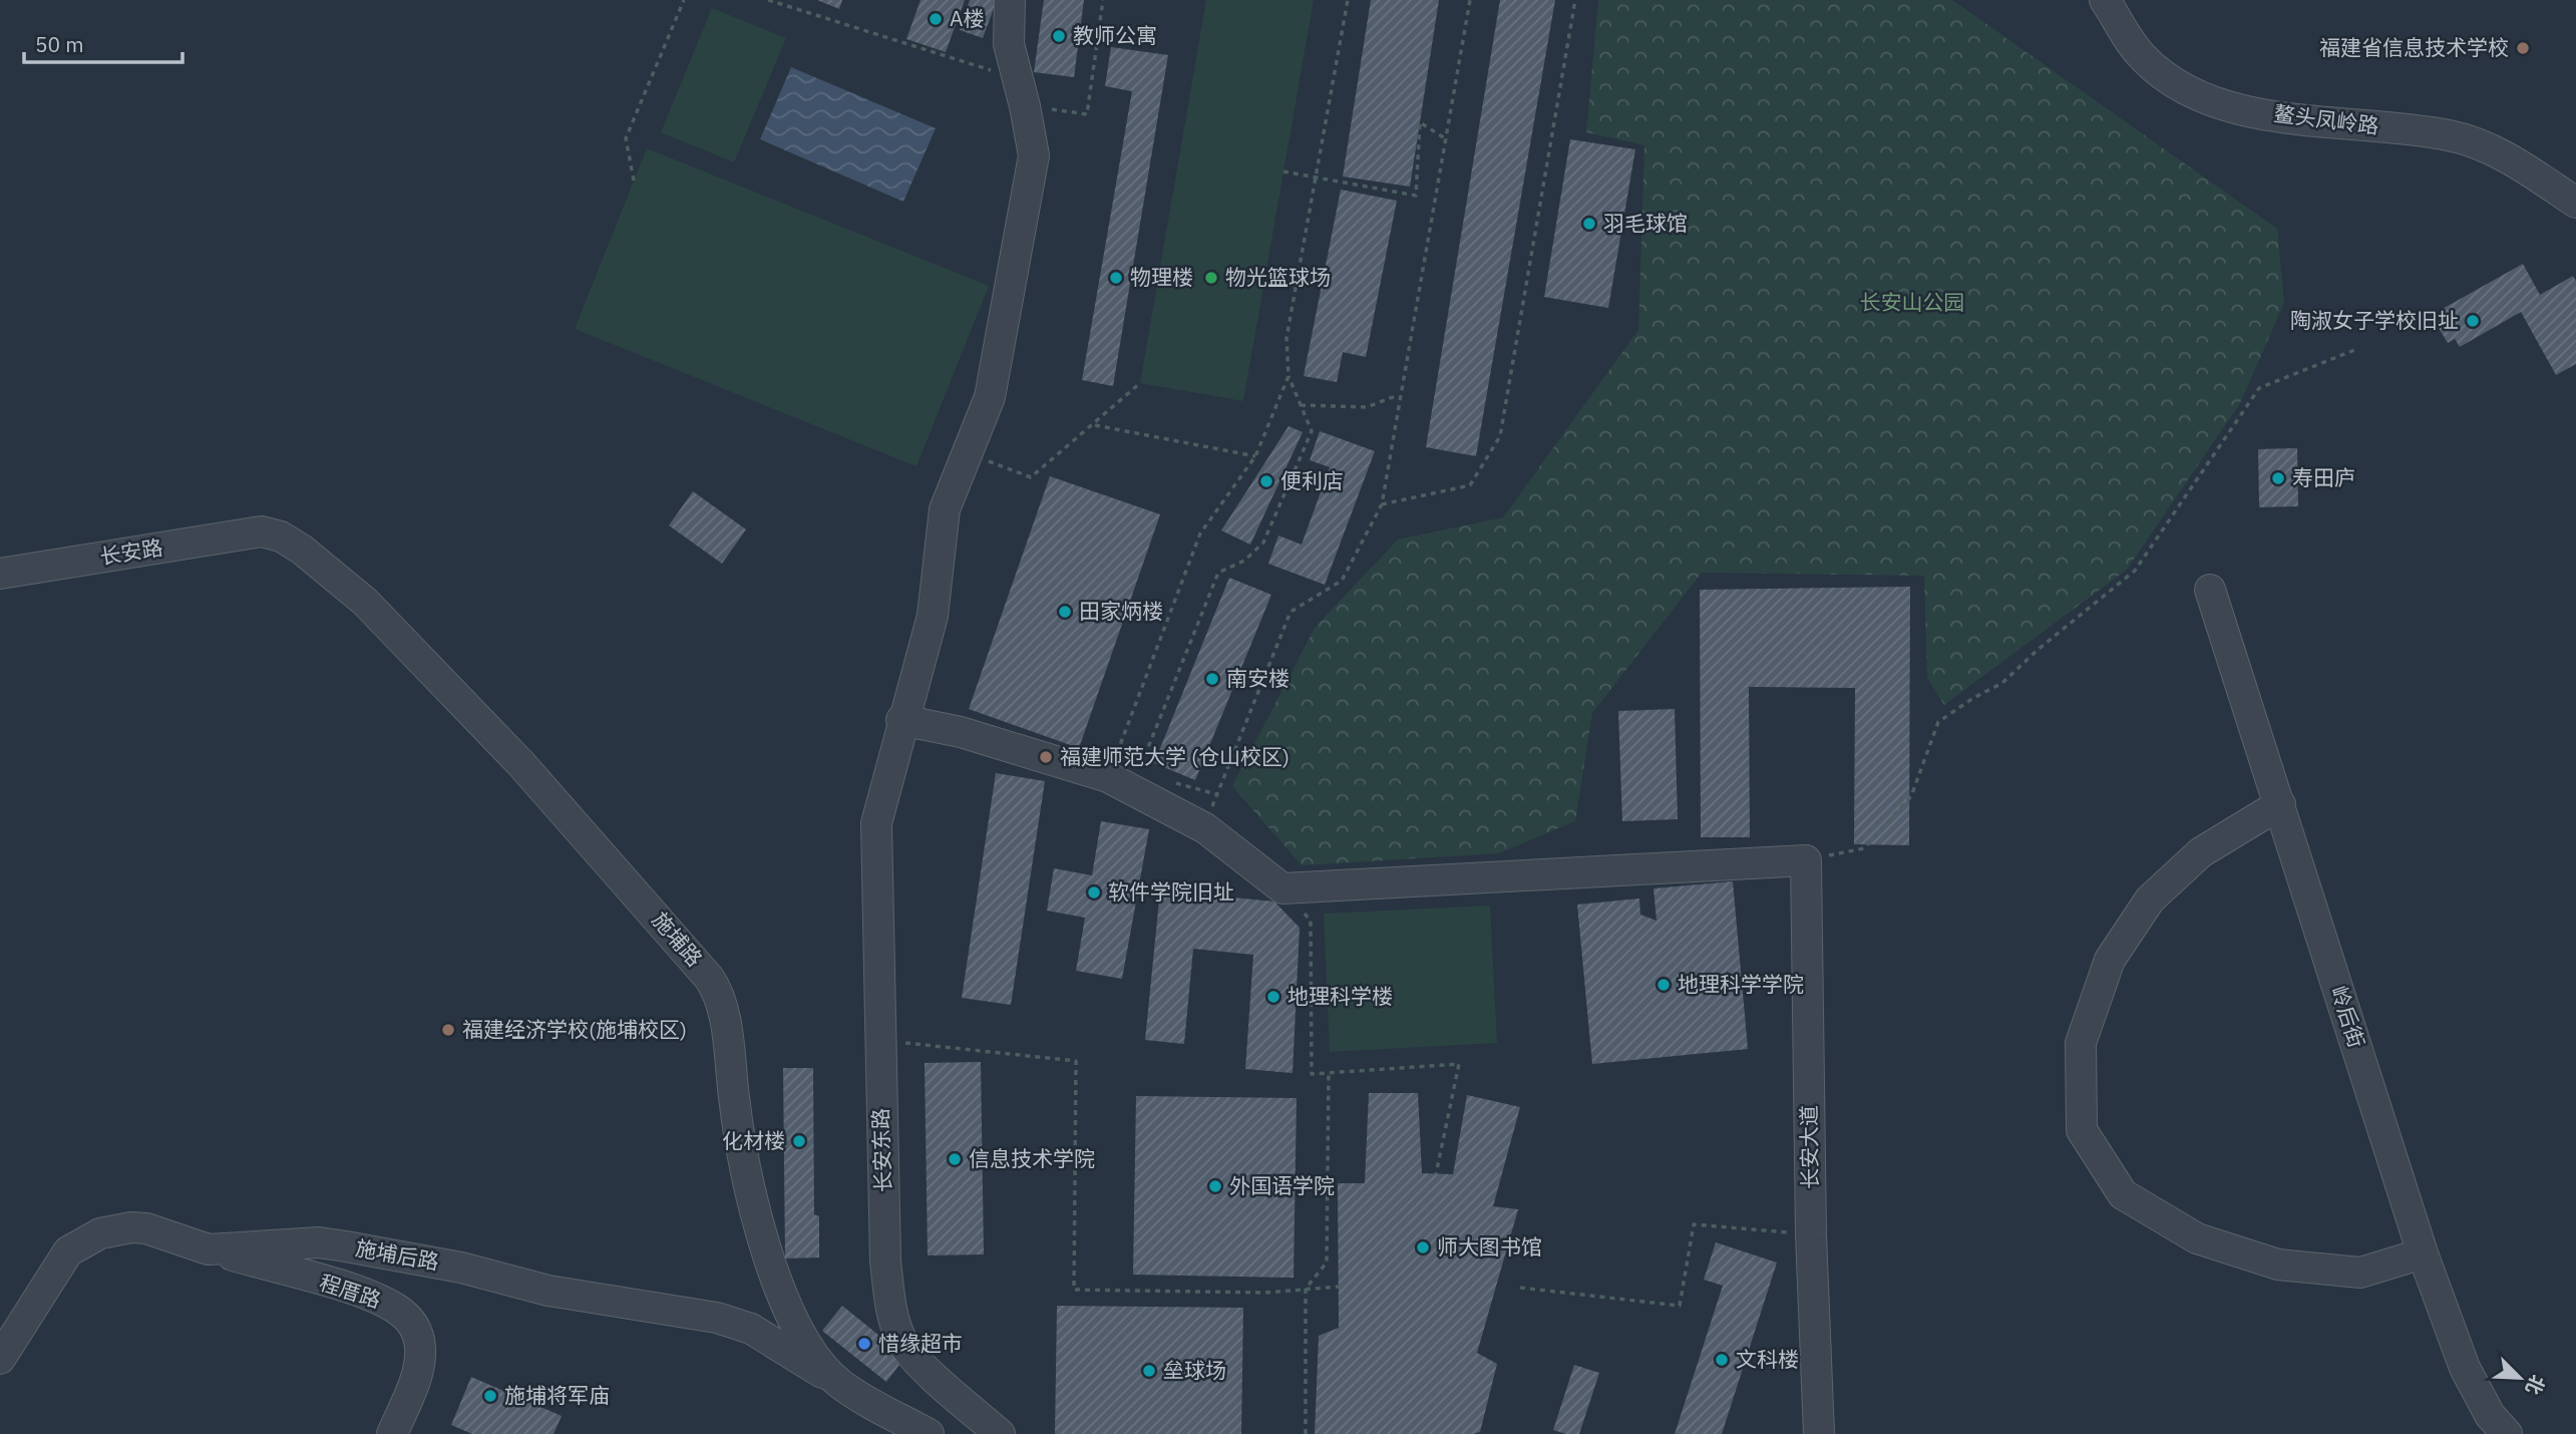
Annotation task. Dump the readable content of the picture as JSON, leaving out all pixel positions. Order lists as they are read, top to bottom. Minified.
{"streets":{"street":["鳌头凤岭路","长安路","施埔路","岭后街","长安大道","长安东路","施埔后路","程厝路"]},"crossings":[["长安路","施埔路"],["施埔路","施埔后路"],["施埔后路","程厝路"]],"parks":["长安山公园"],"places":["A楼","教师公寓","福建省信息技术学校","羽毛球馆","物理楼","物光篮球场","陶淑女子学校旧址","寿田庐","便利店","田家炳楼","南安楼","福建师范大学 (仓山校区)","软件学院旧址","地理科学学院","地理科学楼","福建经济学校(施埔校区)","化材楼","信息技术学院","外国语学院","师大图书馆","惜缘超市","文科楼","垒球场","施埔将军庙"],"scale_bar":"50 m","north":"bottom right"}
